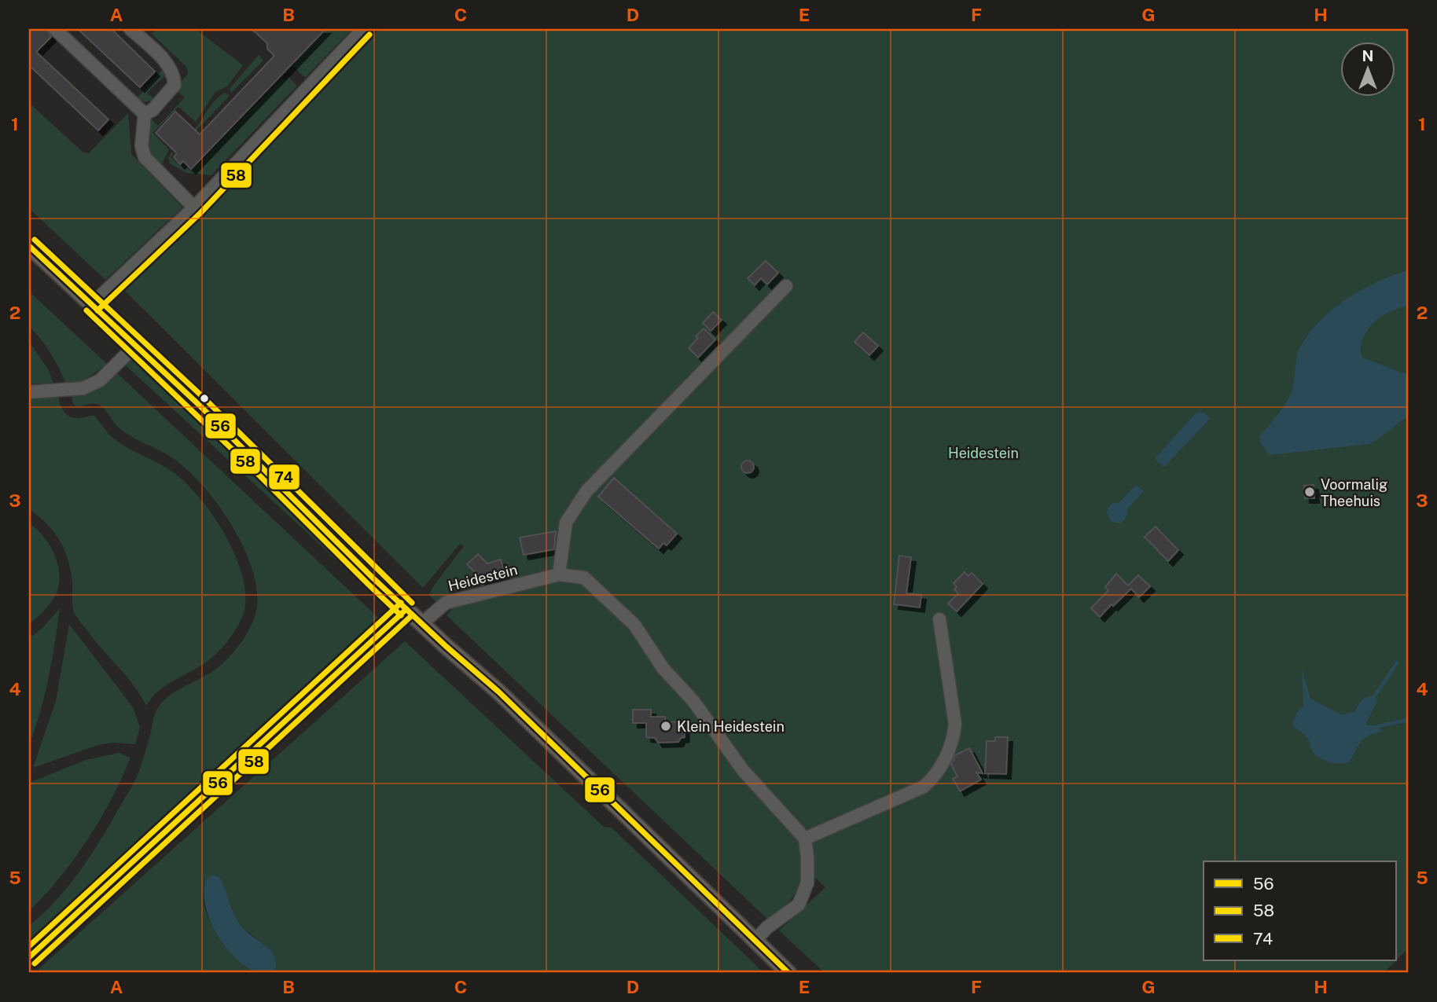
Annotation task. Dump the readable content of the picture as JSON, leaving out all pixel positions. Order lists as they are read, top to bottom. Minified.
{"streets":{"street":["Heidestein"]},"parks":["Heidestein"],"places":["Voormalig Theehuis","Klein Heidestein"],"lines":["transit line 58","transit line 74","transit line 56"],"legend":["56","58","74"],"north":"top","grid":{"columns":["A","B","C","D","E","F","G","H"],"rows":["1","2","3","4","5"]}}
